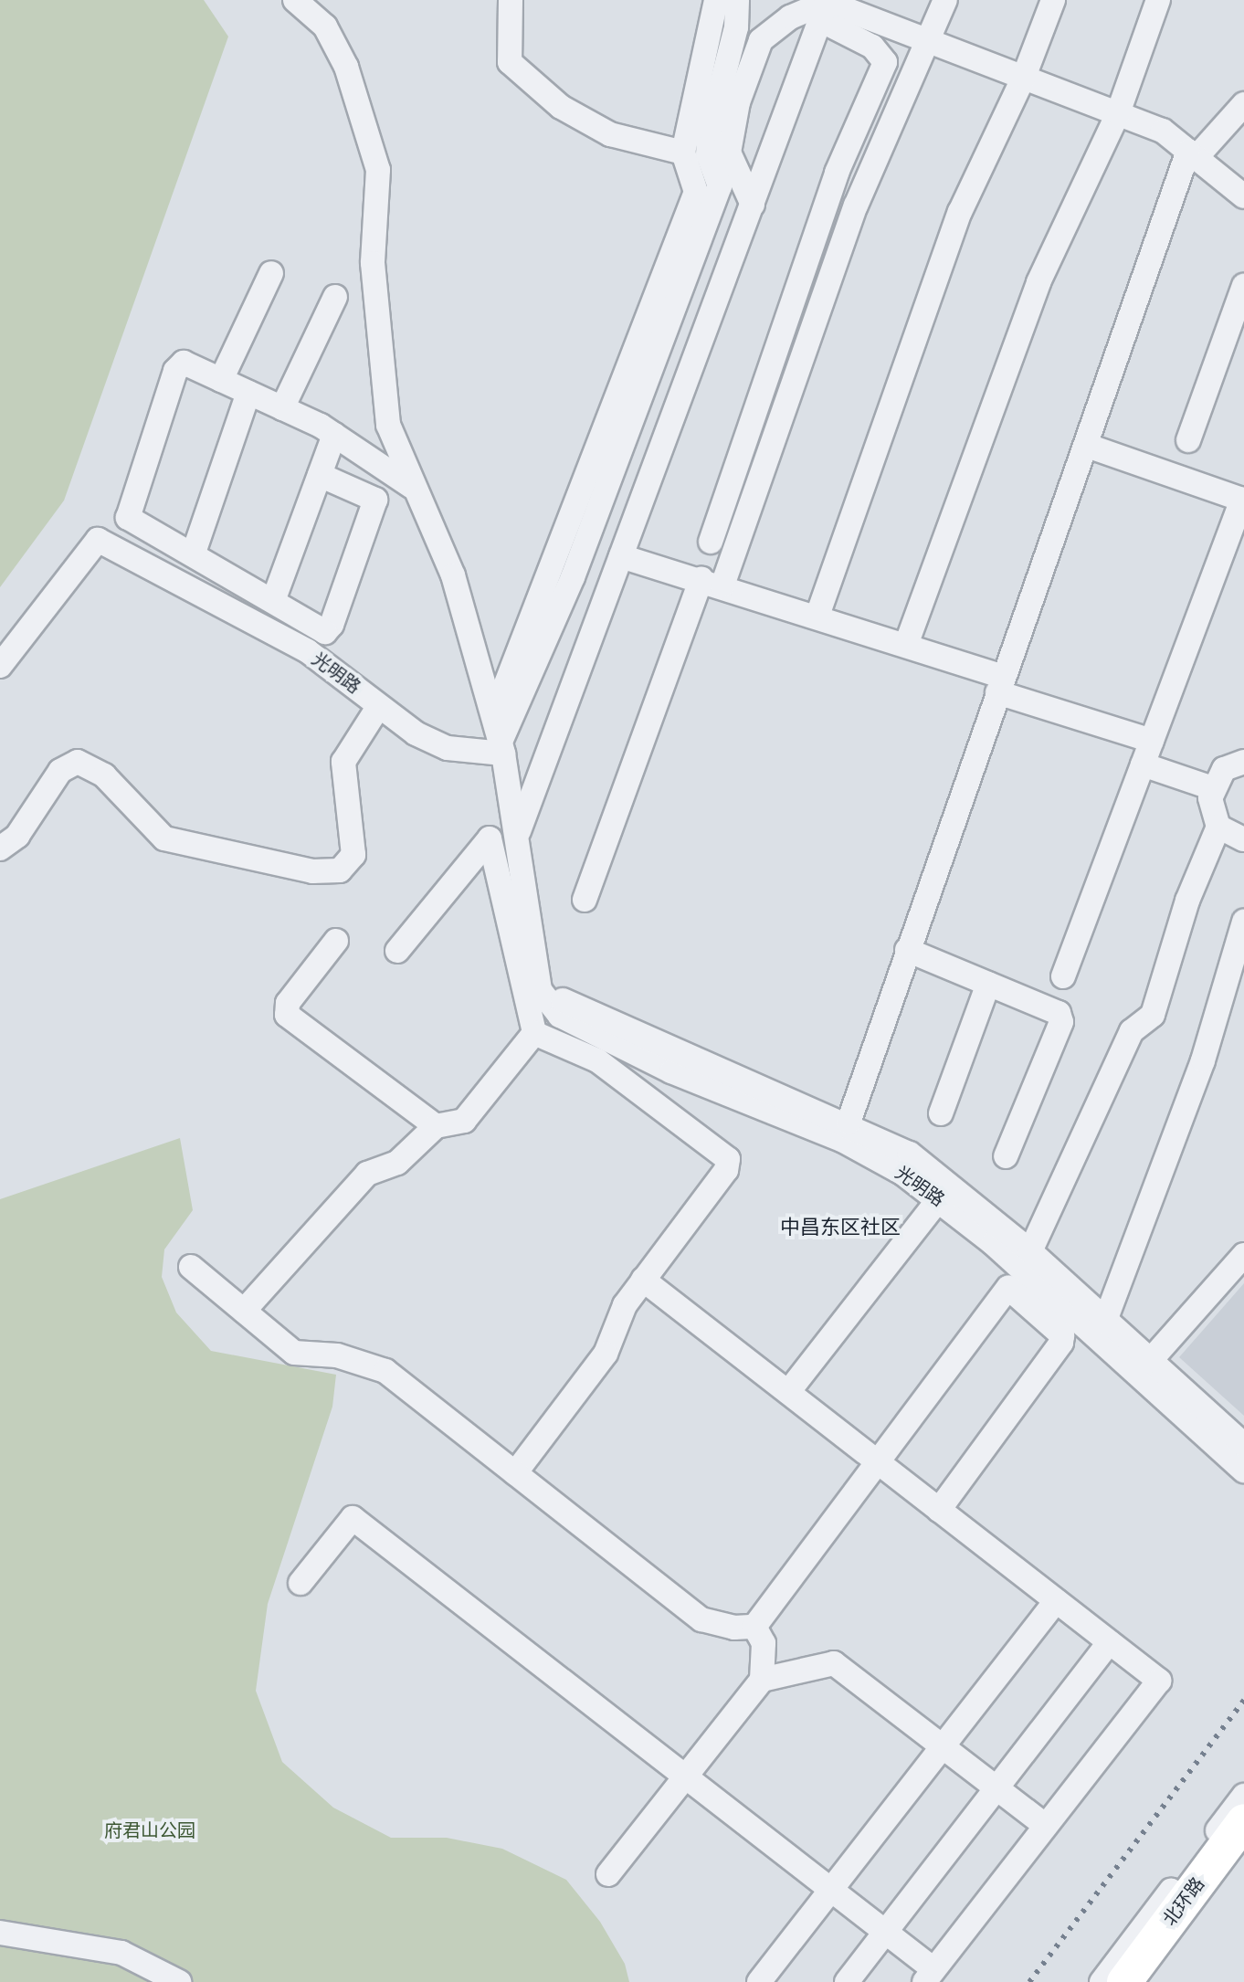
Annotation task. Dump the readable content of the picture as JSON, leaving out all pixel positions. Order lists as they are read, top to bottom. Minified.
{"streets":{"highway":["北环路"],"street":["光明路"]},"districts":["中昌东区社区"],"parks":["府君山公园"]}
